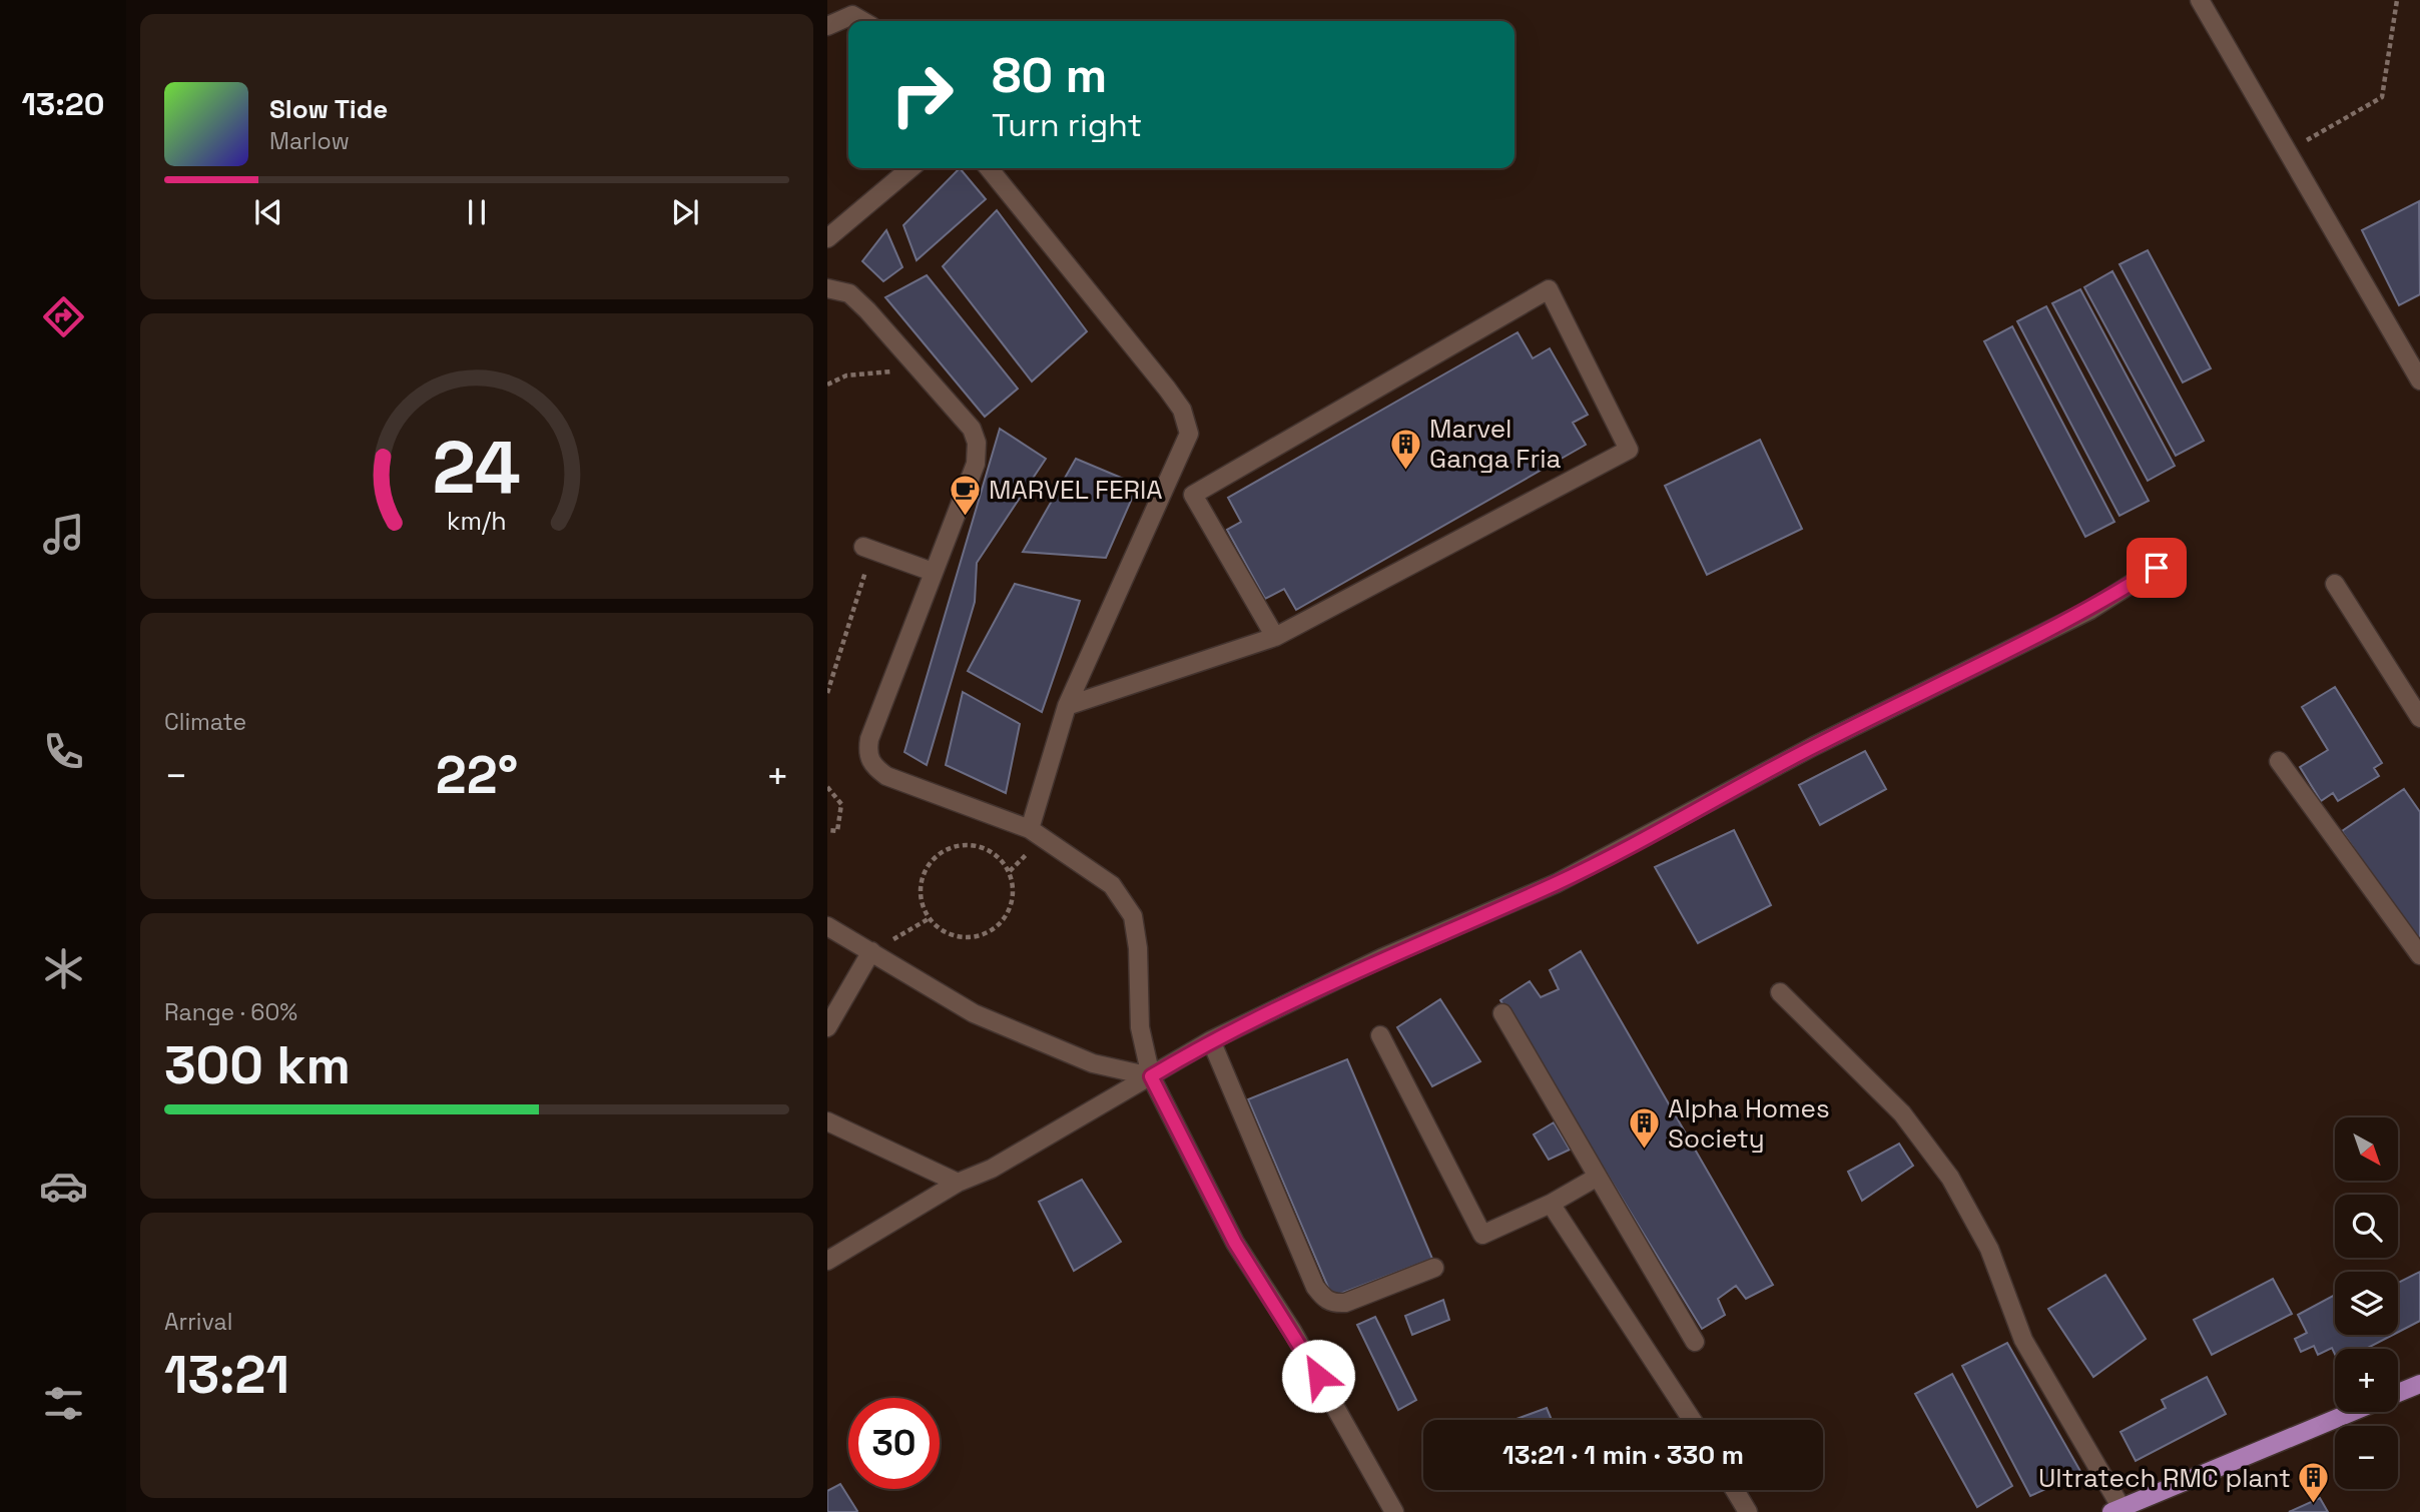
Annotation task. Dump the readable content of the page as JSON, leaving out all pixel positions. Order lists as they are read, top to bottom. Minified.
{"places":{"building":["Marvel Ganga Fria","Alpha Homes Society","Ultratech RMC plant"],"cafe":["MARVEL FERIA"]},"north":"bottom right","page":{"tabs":"13:20","turn":["80 m","Turn right"],"song":["Slow Tide","Marlow"],"tile":["Climate",["Range · 60%","300 km"],["Arrival","13:21"]],"heat":["−","22°","+"],"map_buttons":["+","−"],"limit":"30","trip":"13:21 · 1 min · 330 m","gauge":["24","km/h"]}}
